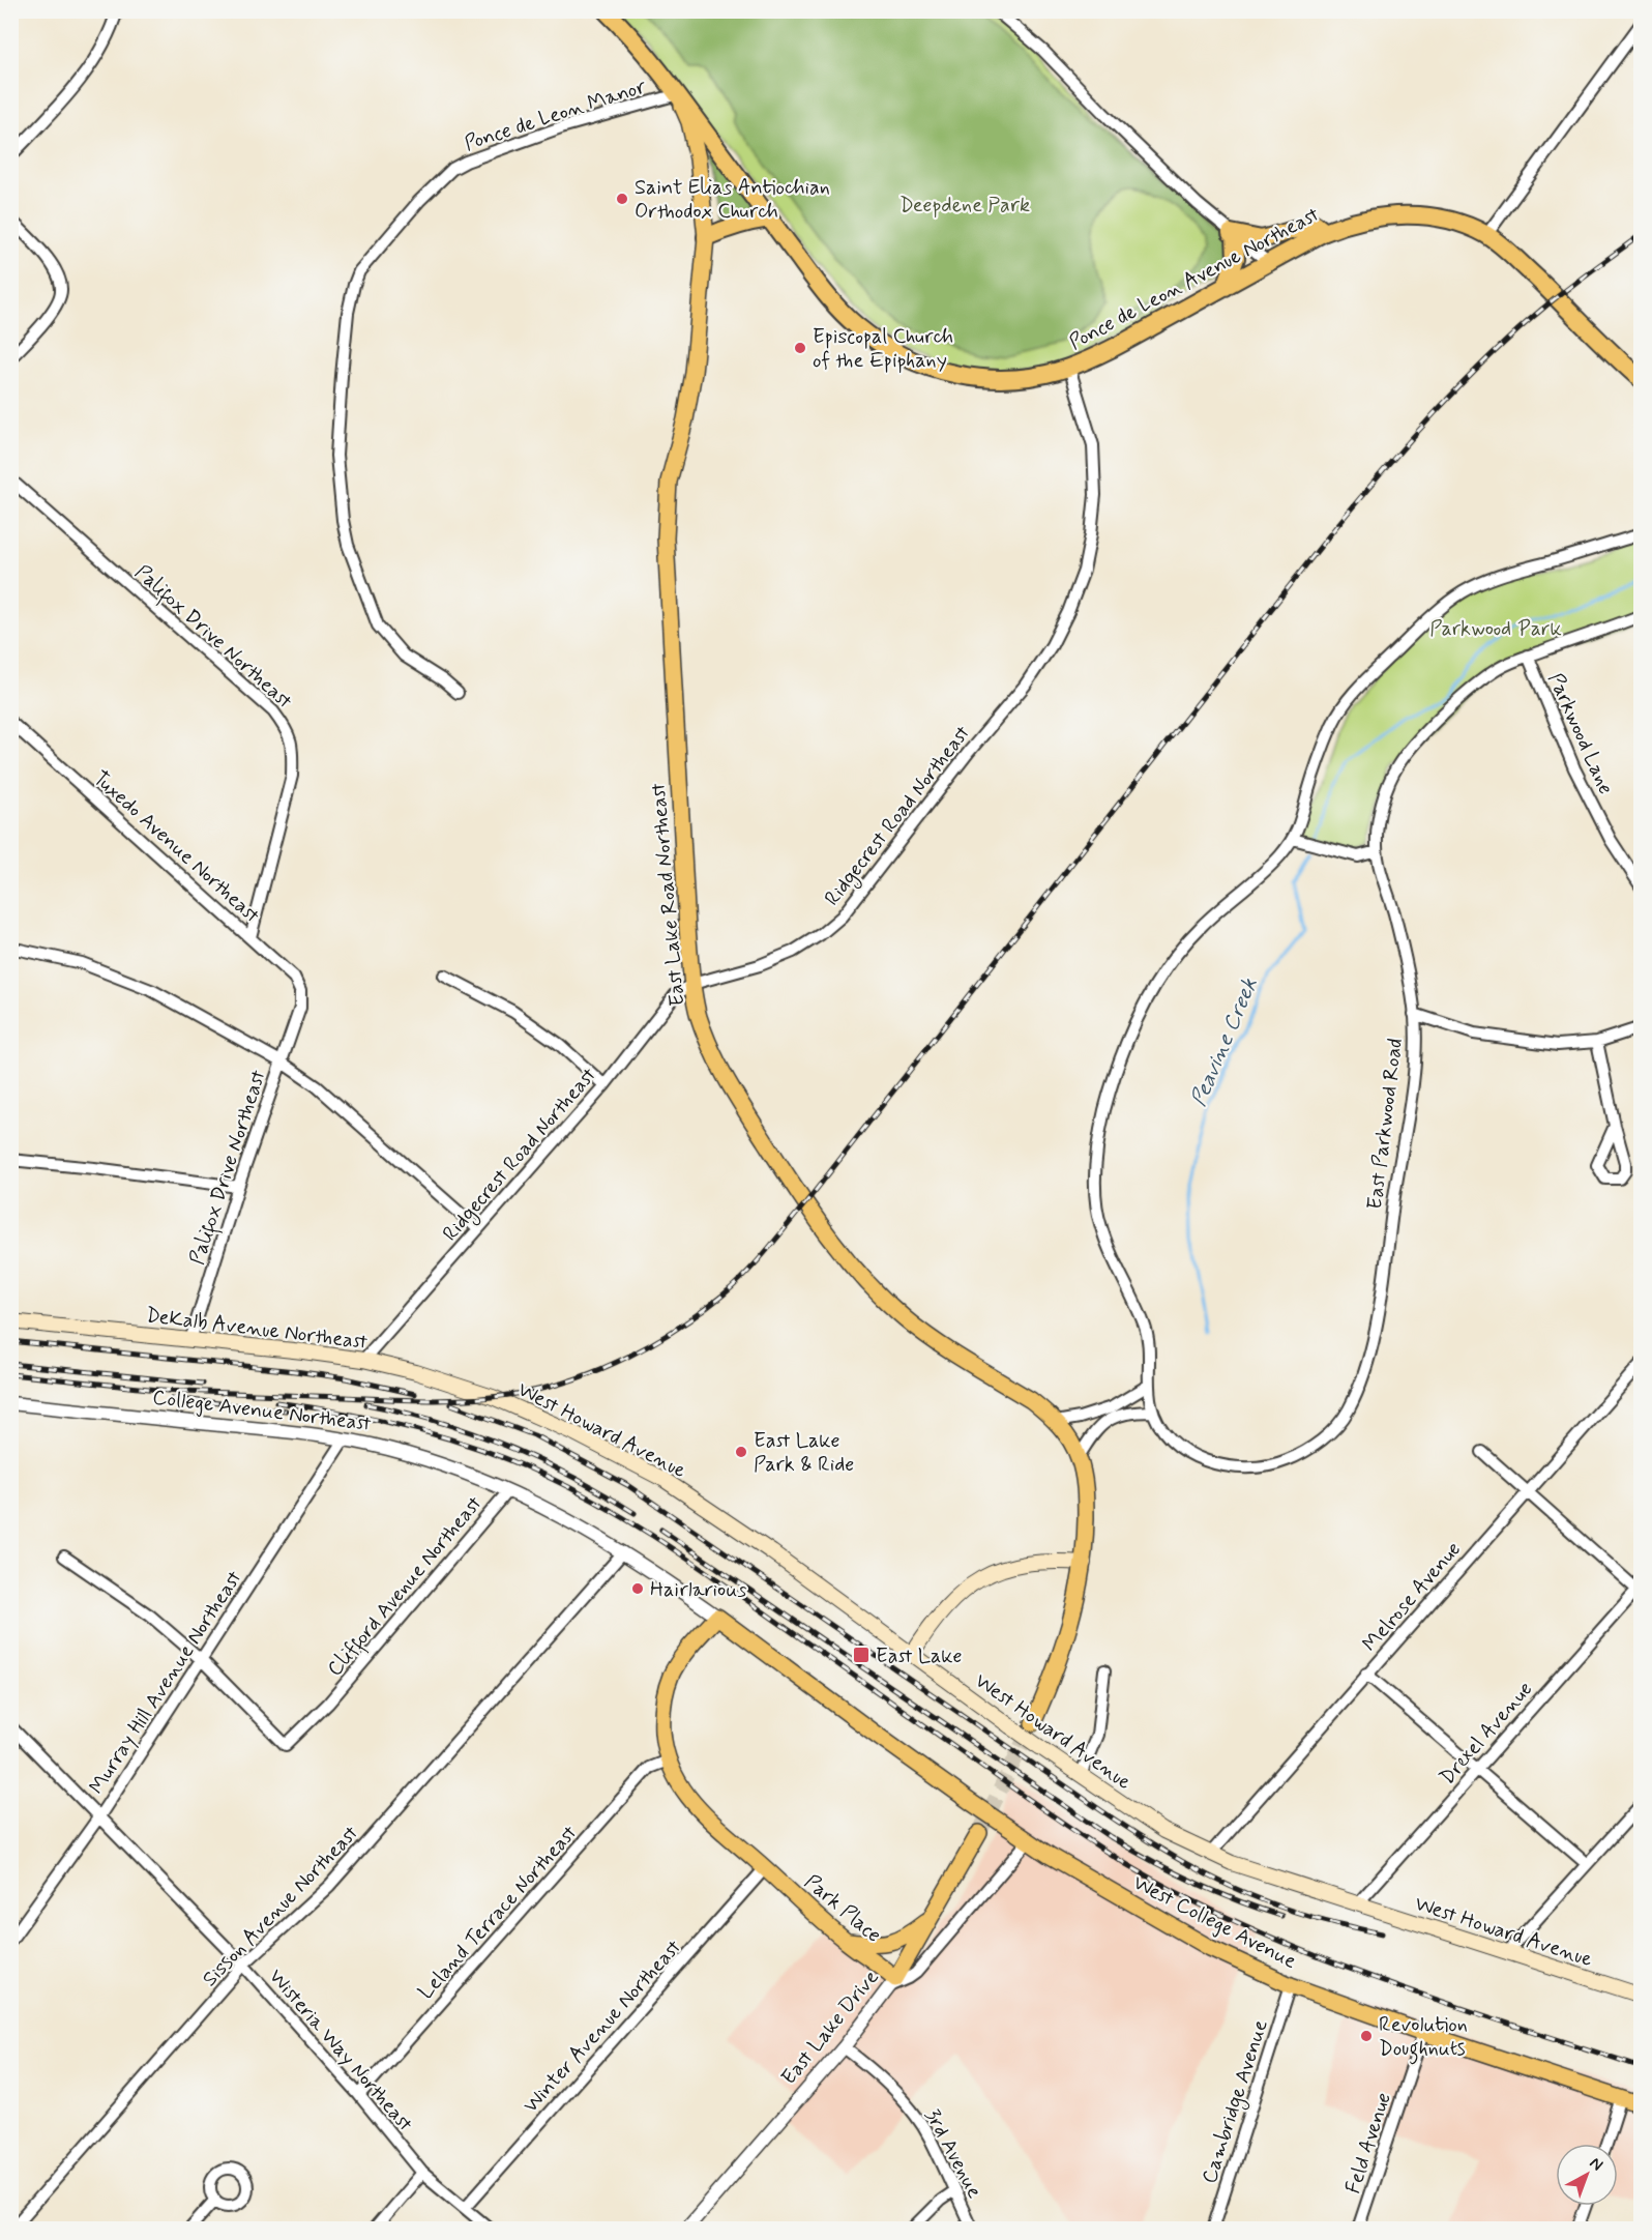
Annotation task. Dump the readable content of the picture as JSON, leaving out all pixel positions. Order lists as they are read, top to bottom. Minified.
{"streets":{"highway":["Ponce de Leon Avenue Northeast"],"main road":["East Lake Road Northeast","DeKalb Avenue Northeast","College Avenue Northeast","West Howard Avenue","Park Place","West College Avenue","East Lake Drive"],"street":["Ponce de Leon Manor","Palifox Drive Northeast","Parkwood Lane","Ridgecrest Road Northeast","Tuxedo Avenue Northeast","East Parkwood Road","Clifford Avenue Northeast","Melrose Avenue","Murray Hill Avenue Northeast","Drexel Avenue","Sisson Avenue Northeast","Leland Terrace Northeast","Winter Avenue Northeast","Wisteria Way Northeast","Cambridge Avenue","Feld Avenue","3rd Avenue"]},"crossings":[["Ponce de Leon Manor","Ponce de Leon Avenue Northeast"],["Ponce de Leon Manor","East Lake Road Northeast"],["Ponce de Leon Avenue Northeast","Ridgecrest Road Northeast"],["Ponce de Leon Avenue Northeast","East Lake Road Northeast"],["Palifox Drive Northeast","Tuxedo Avenue Northeast"],["Palifox Drive Northeast","DeKalb Avenue Northeast"],["Parkwood Lane","East Parkwood Road"],["Ridgecrest Road Northeast","East Lake Road Northeast"],["Ridgecrest Road Northeast","DeKalb Avenue Northeast"],["DeKalb Avenue Northeast","West Howard Avenue"],["College Avenue Northeast","Clifford Avenue Northeast"],["College Avenue Northeast","Murray Hill Avenue Northeast"],["College Avenue Northeast","Sisson Avenue Northeast"],["College Avenue Northeast","Park Place"],["College Avenue Northeast","West College Avenue"],["West Howard Avenue","Melrose Avenue"],["West Howard Avenue","Drexel Avenue"],["Clifford Avenue Northeast","Murray Hill Avenue Northeast"],["Murray Hill Avenue Northeast","Wisteria Way Northeast"],["Sisson Avenue Northeast","Wisteria Way Northeast"],["Park Place","Leland Terrace Northeast"],["Park Place","Winter Avenue Northeast"],["Park Place","East Lake Drive"],["Leland Terrace Northeast","Wisteria Way Northeast"],["West College Avenue","Cambridge Avenue"],["West College Avenue","Feld Avenue"],["Winter Avenue Northeast","Wisteria Way Northeast"],["East Lake Drive","3rd Avenue"]],"water":["Peavine Creek"],"parks":["Deepdene Park","Parkwood Park"],"places":{"other":["Saint Elias Antiochian Orthodox Church","Episcopal Church of the Epiphany","East Lake Park & Ride","Hairlarious","Revolution Doughnuts"],"transit":["East Lake"]},"north":"top right"}
